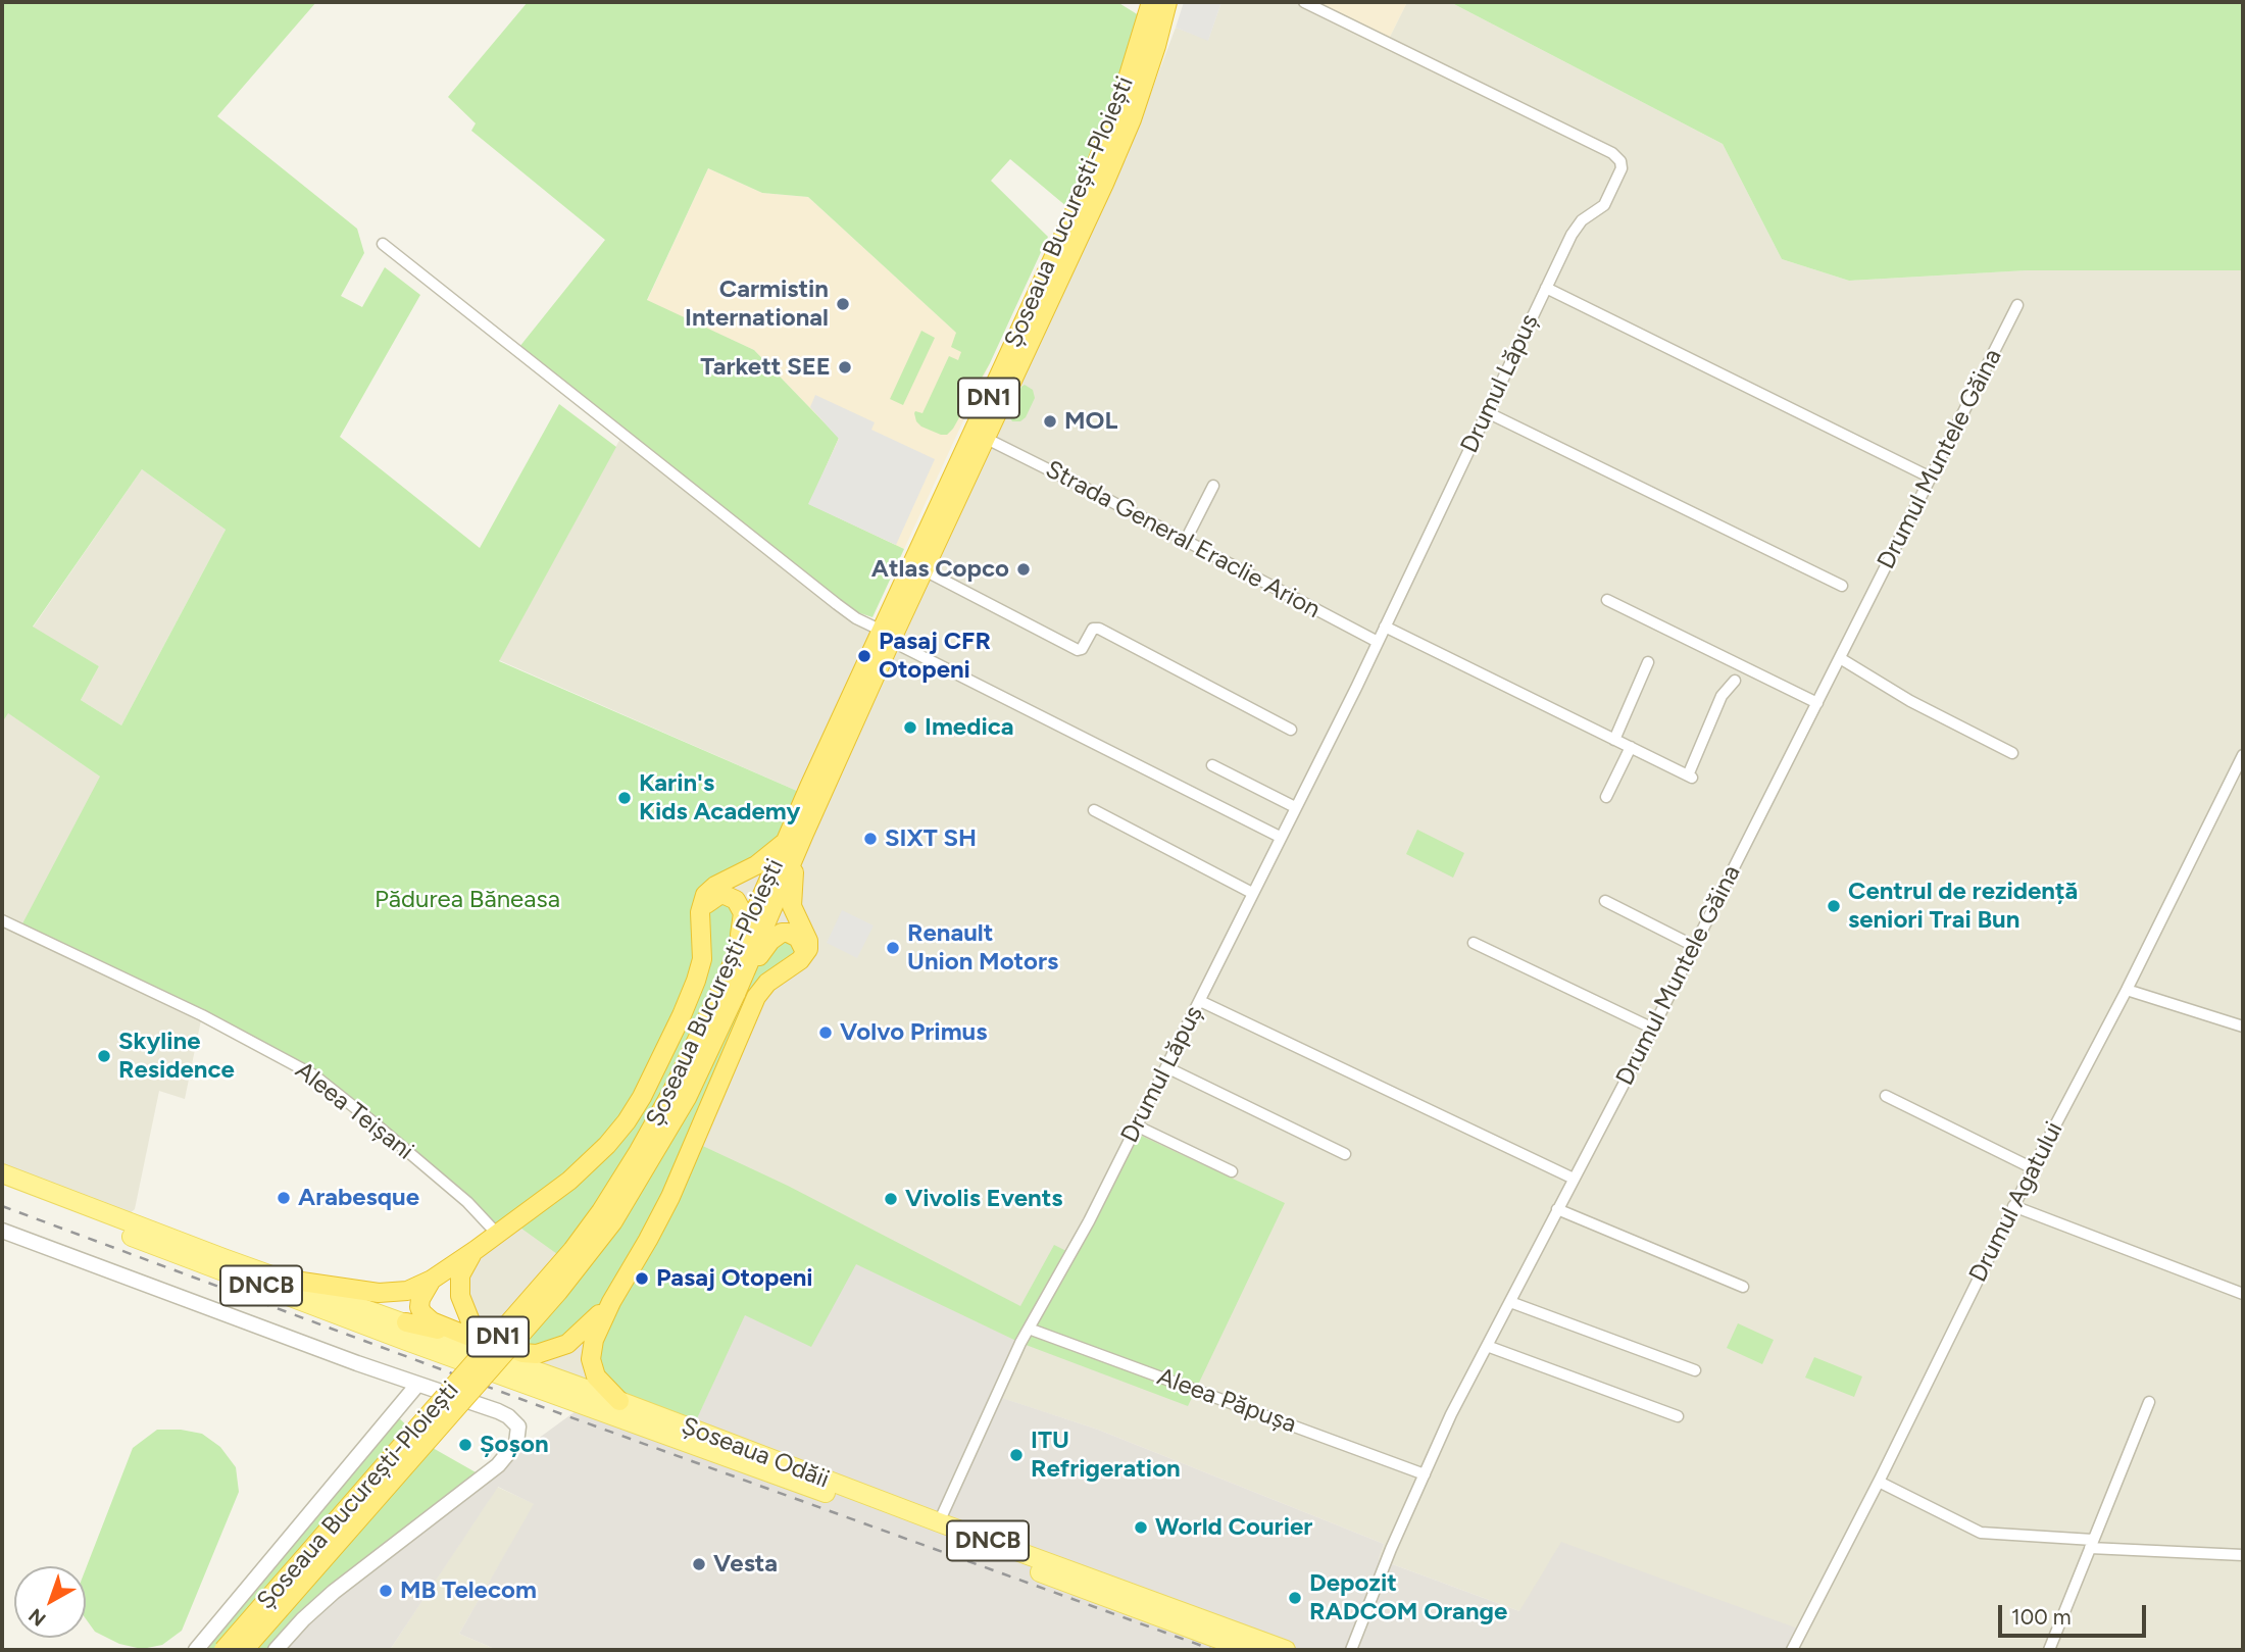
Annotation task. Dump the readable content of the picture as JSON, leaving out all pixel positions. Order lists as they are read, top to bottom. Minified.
{"streets":{"highway":["Șoseaua București-Ploiești","DN1"],"main road":["DNCB","Șoseaua Odăii"],"street":["Drumul Lăpuș","Drumul Muntele Găina","Strada General Eraclie Arion","Aleea Teișani","Drumul Agatului","Aleea Păpușa"]},"crossings":[["Șoseaua București-Ploiești","Strada General Eraclie Arion"],["Drumul Lăpuș","Strada General Eraclie Arion"],["Drumul Lăpuș","Aleea Păpușa"],["Drumul Lăpuș","Șoseaua Odăii"],["Drumul Muntele Găina","Aleea Păpușa"],["DNCB","Șoseaua Odăii"]],"parks":["Pădurea Băneasa"],"places":["Carmistin International","Tarkett SEE","MOL","Atlas Copco","Pasaj CFR Otopeni","Imedica","Karin's Kids Academy","SIXT SH","Centrul de rezidență seniori Trai Bun","Renault Union Motors","Volvo Primus","Skyline Residence","Arabesque","Vivolis Events","Pasaj Otopeni","Șoșon","ITU Refrigeration","World Courier","Vesta","MB Telecom","Depozit RADCOM Orange"],"scale_bar":"100 m","north":"bottom left"}
